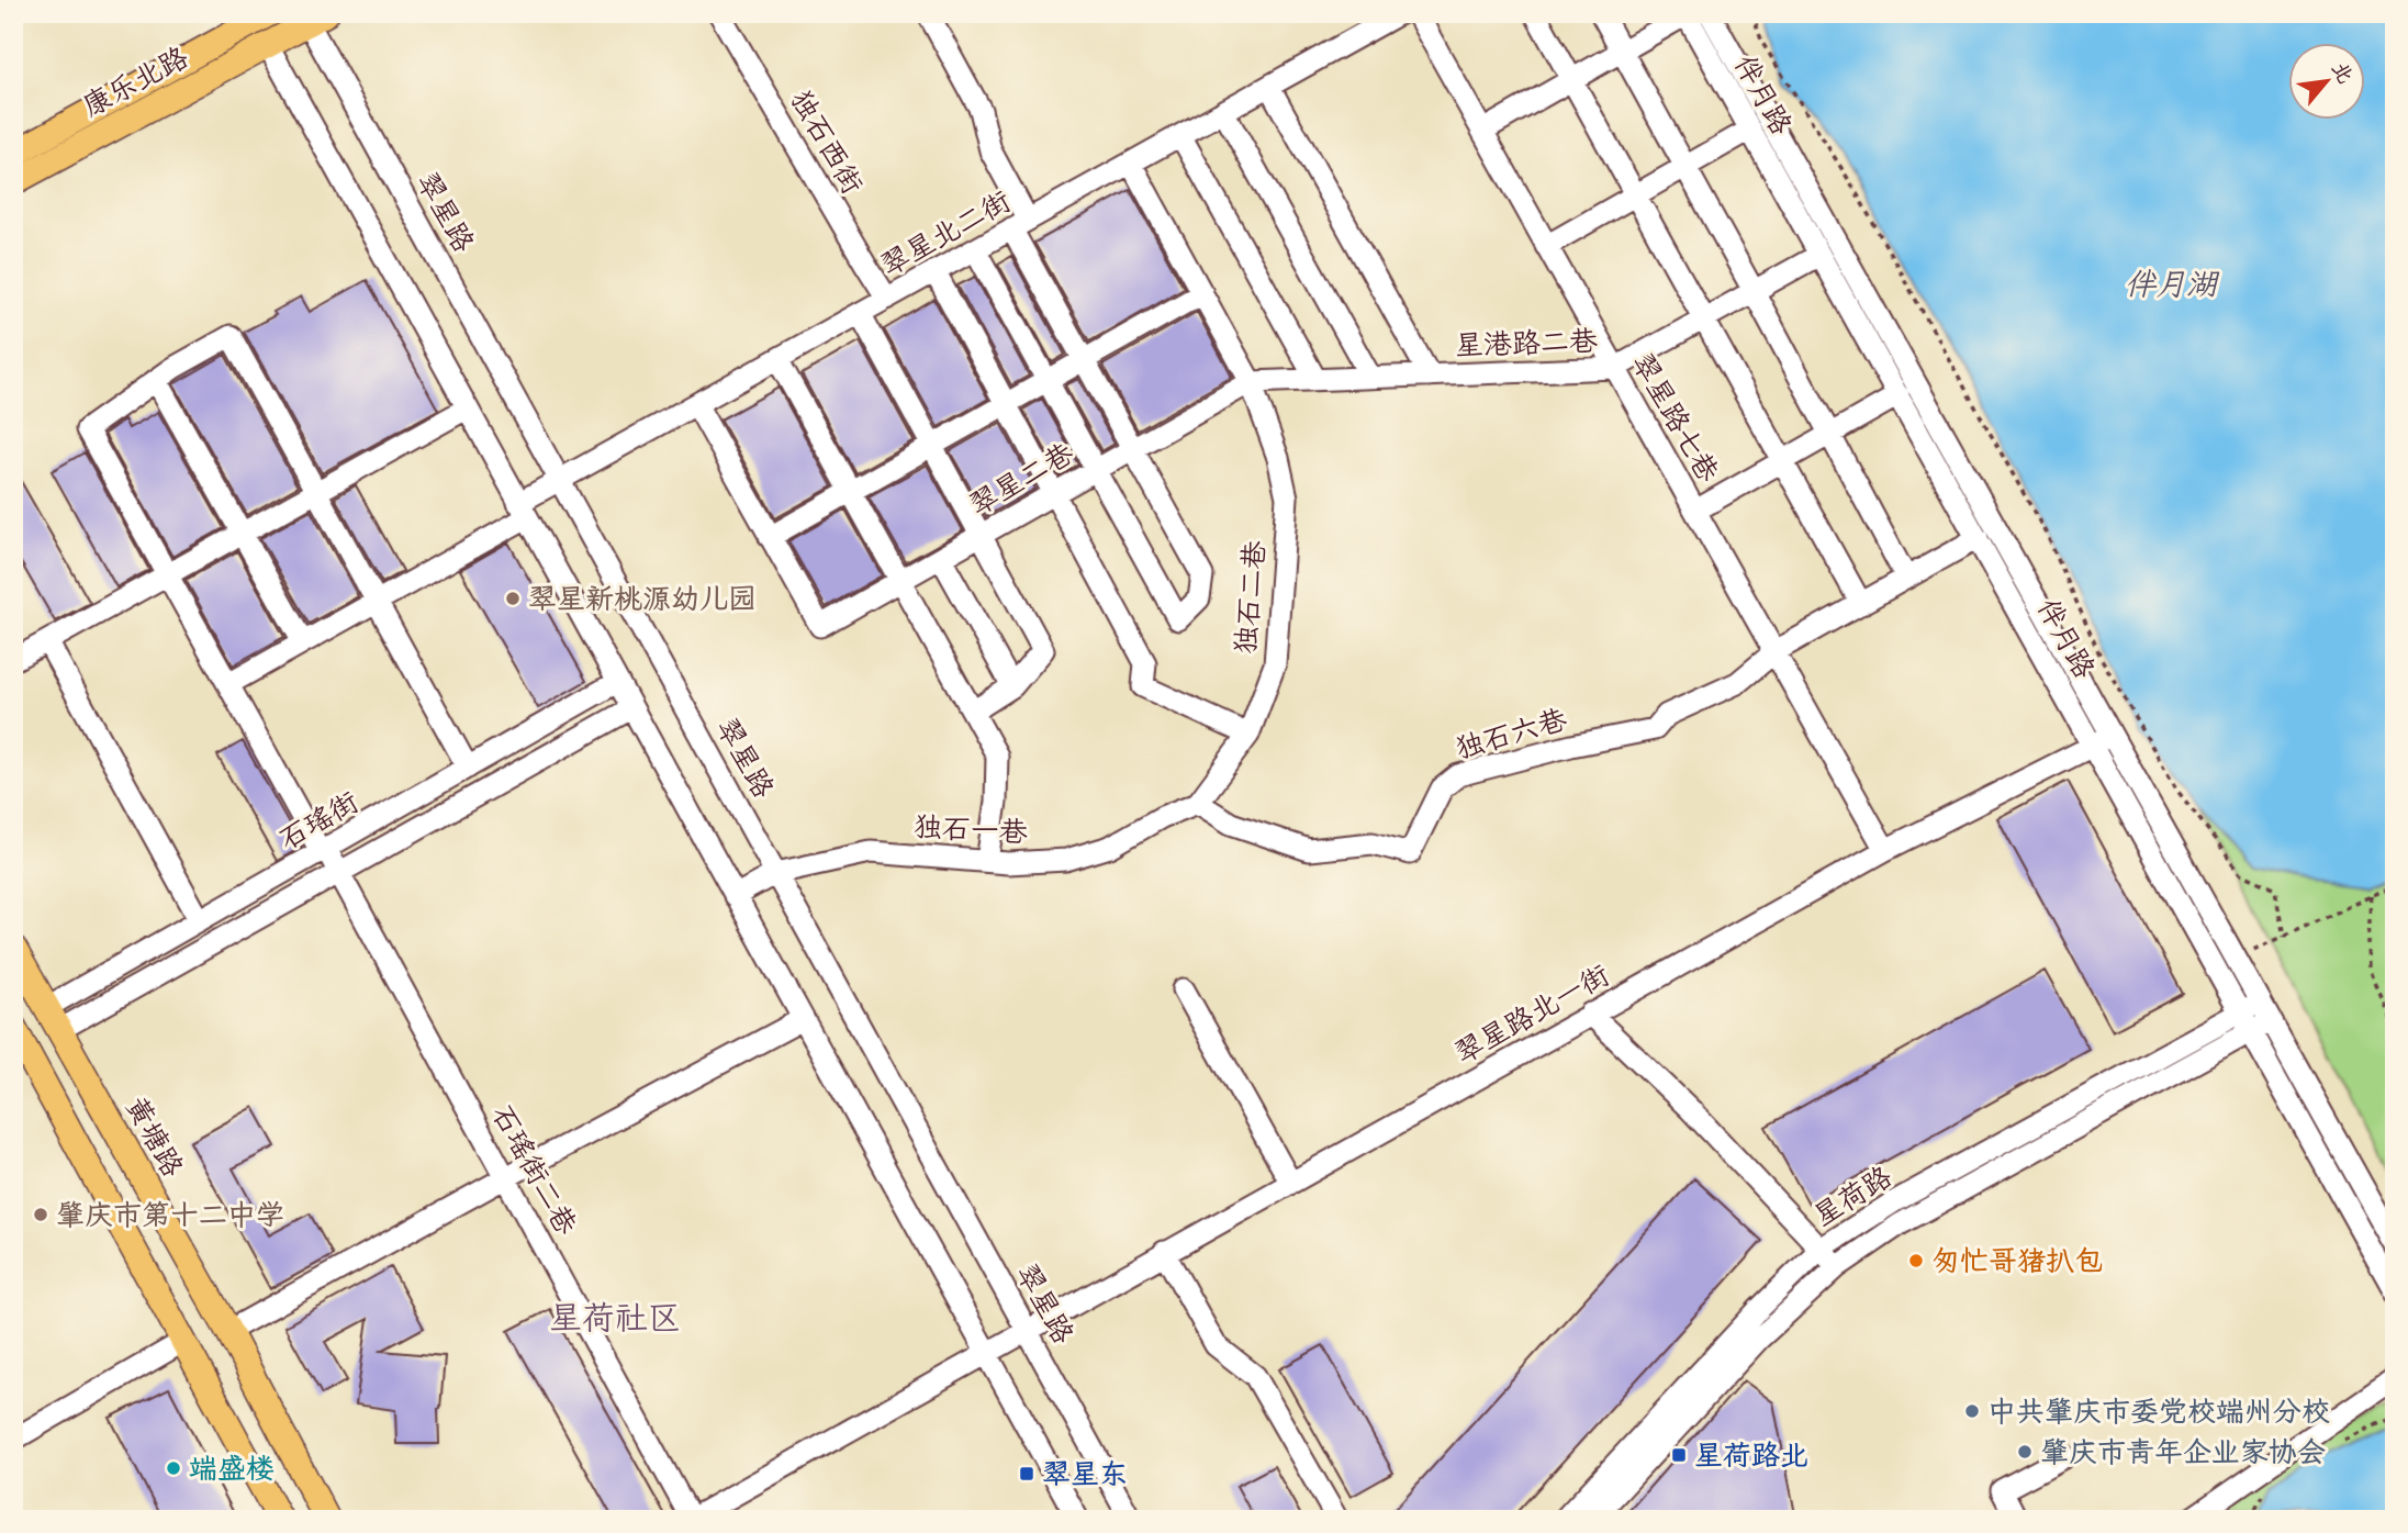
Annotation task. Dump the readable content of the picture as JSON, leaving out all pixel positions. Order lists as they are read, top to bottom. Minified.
{"streets":{"main road":["康乐北路","黄塘路"],"street":["伴月路","独石西街","翠星路","翠星北二街","星港路二巷","翠星路七巷","翠星二巷","独石二巷","独石六巷","石瑶街","独石一巷","翠星路北一街","石瑶街二巷","星荷路"]},"crossings":[["康乐北路","翠星路"],["伴月路","星港路二巷"],["伴月路","翠星路北一街"],["伴月路","星荷路"],["独石西街","翠星北二街"],["翠星路","翠星北二街"],["翠星路","独石一巷"],["翠星路","翠星路北一街"],["翠星北二街","独石二巷"],["翠星北二街","石瑶街二巷"],["星港路二巷","翠星路七巷"],["星港路二巷","翠星二巷"],["星港路二巷","独石二巷"],["翠星路七巷","独石六巷"],["翠星路七巷","翠星路北一街"],["翠星二巷","独石二巷"],["独石二巷","独石六巷"],["独石二巷","独石一巷"],["独石六巷","独石一巷"],["石瑶街","黄塘路"],["石瑶街","石瑶街二巷"],["翠星路北一街","石瑶街二巷"]],"districts":["星荷社区"],"water":["伴月湖"],"places":{"other":["翠星新桃源幼儿园","肇庆市第十二中学","匆忙哥猪扒包","中共肇庆市委党校端州分校","肇庆市青年企业家协会","端盛楼"],"transit":["星荷路北","翠星东"]},"north":"top right"}
